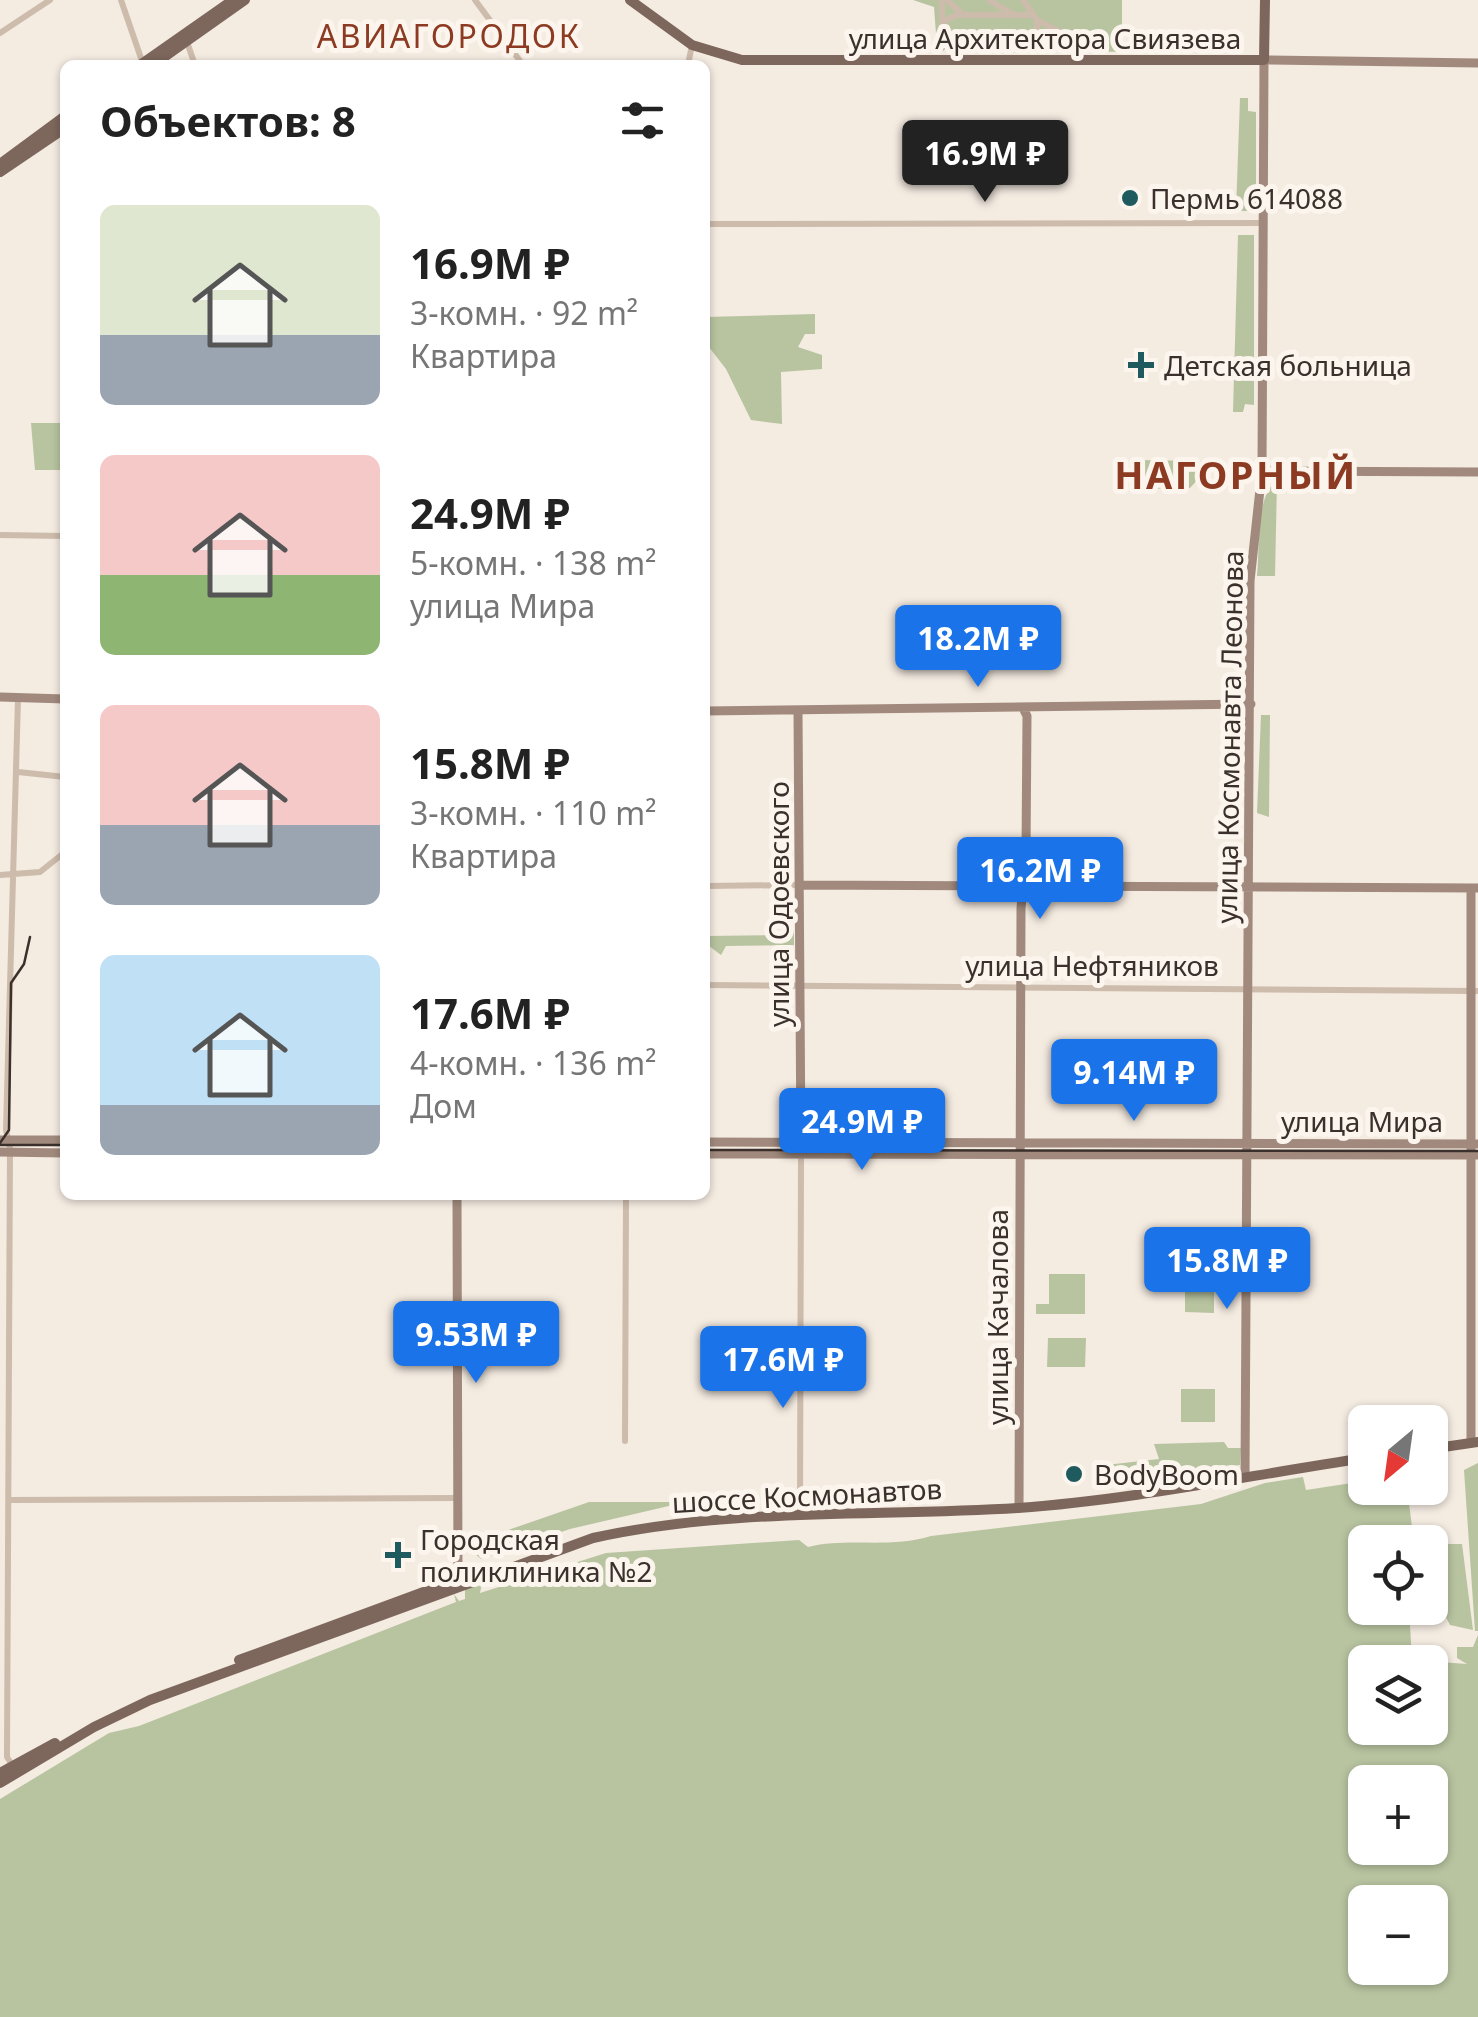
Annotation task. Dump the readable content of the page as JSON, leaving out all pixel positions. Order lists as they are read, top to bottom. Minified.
{"streets":{"main road":["улица Архитектора Свиязева","улица Космонавта Леонова","улица Одоевского","улица Мира","улица Качалова","шоссе Космонавтов"],"street":["улица Нефтяников"]},"crossings":[["улица Архитектора Свиязева","улица Космонавта Леонова"],["улица Космонавта Леонова","улица Нефтяников"],["улица Космонавта Леонова","улица Мира"],["улица Космонавта Леонова","шоссе Космонавтов"],["улица Одоевского","улица Нефтяников"],["улица Одоевского","улица Мира"],["улица Одоевского","шоссе Космонавтов"],["улица Нефтяников","улица Качалова"],["улица Мира","улица Качалова"],["улица Качалова","шоссе Космонавтов"]],"districts":["АВИАГОРОДОК","НАГОРНЫЙ"],"places":{"other":["Пермь 614088","BodyBoom"],"health":["Детская больница","Городская поликлиника №2"]},"north":"bottom left","page":{"heading":"Объектов: 8","price":["16.9M ₽","18.2M ₽","16.2M ₽","9.14M ₽","24.9M ₽","15.8M ₽","9.53M ₽","17.6M ₽"],"list":[{"name":"16.9M ₽","note":"3-комн. · 92 m² · Квартира"},{"name":"24.9M ₽","note":"5-комн. · 138 m² · улица Мира"},{"name":"15.8M ₽","note":"3-комн. · 110 m² · Квартира"},{"name":"17.6M ₽","note":"4-комн. · 136 m² · Дом"}],"map_buttons":["+","−"]}}
